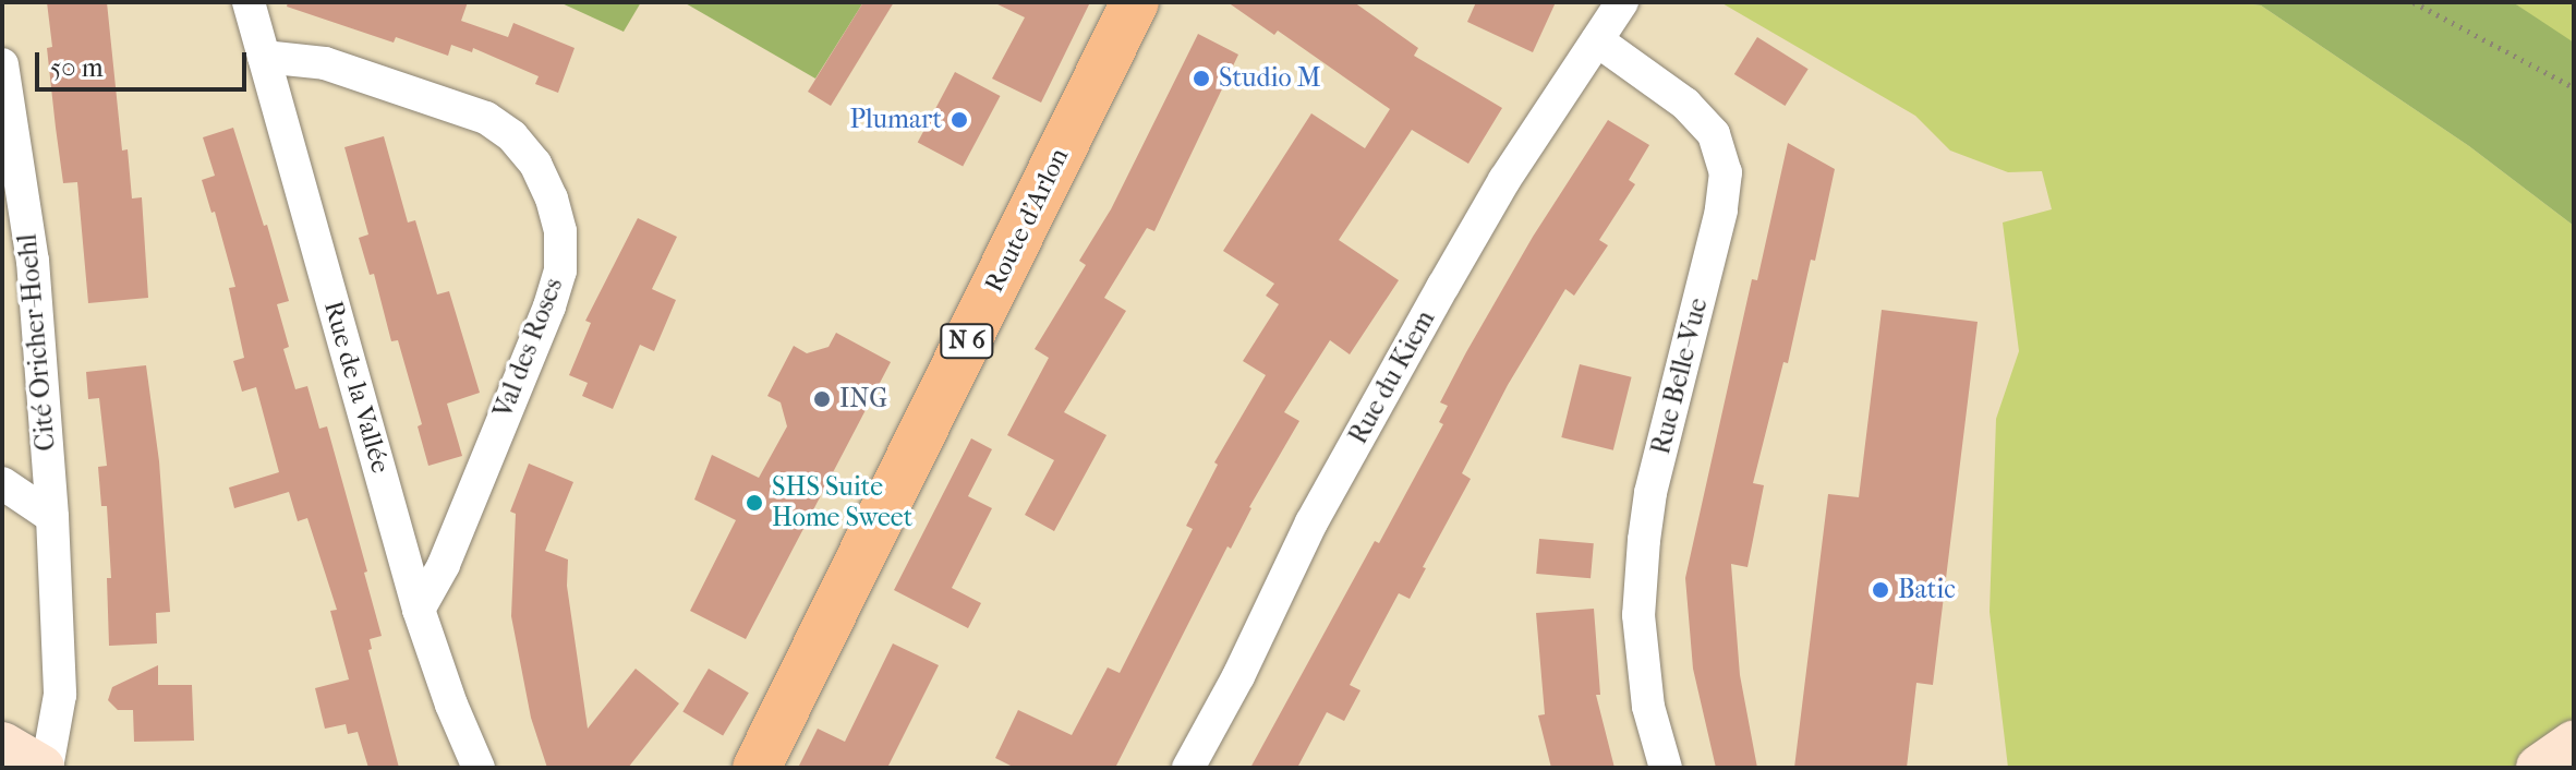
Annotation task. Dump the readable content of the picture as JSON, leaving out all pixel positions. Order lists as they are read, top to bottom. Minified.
{"streets":{"main road":["Route d'Arlon","N 6"],"street":["Cité Oricher-Hoehl","Val des Roses","Rue Belle-Vue","Rue du Kiem","Rue de la Vallée"]},"crossings":[["Val des Roses","Rue de la Vallée"],["Rue Belle-Vue","Rue du Kiem"]],"places":["Studio M","Plumart","ING","SHS Suite Home Sweet","Batic"],"scale_bar":"50 m"}
